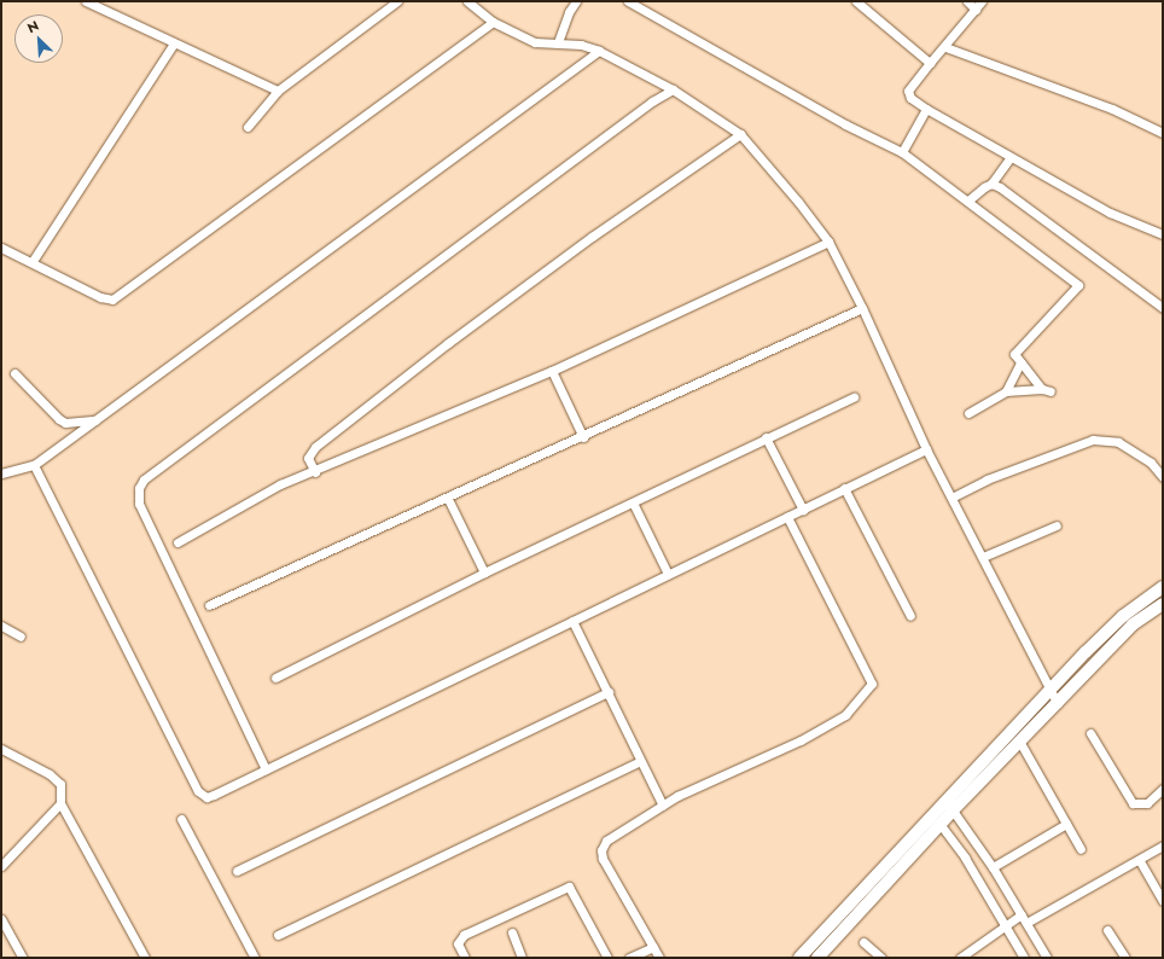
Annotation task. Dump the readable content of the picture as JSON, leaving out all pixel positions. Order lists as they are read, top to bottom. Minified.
{"north":"top left"}
